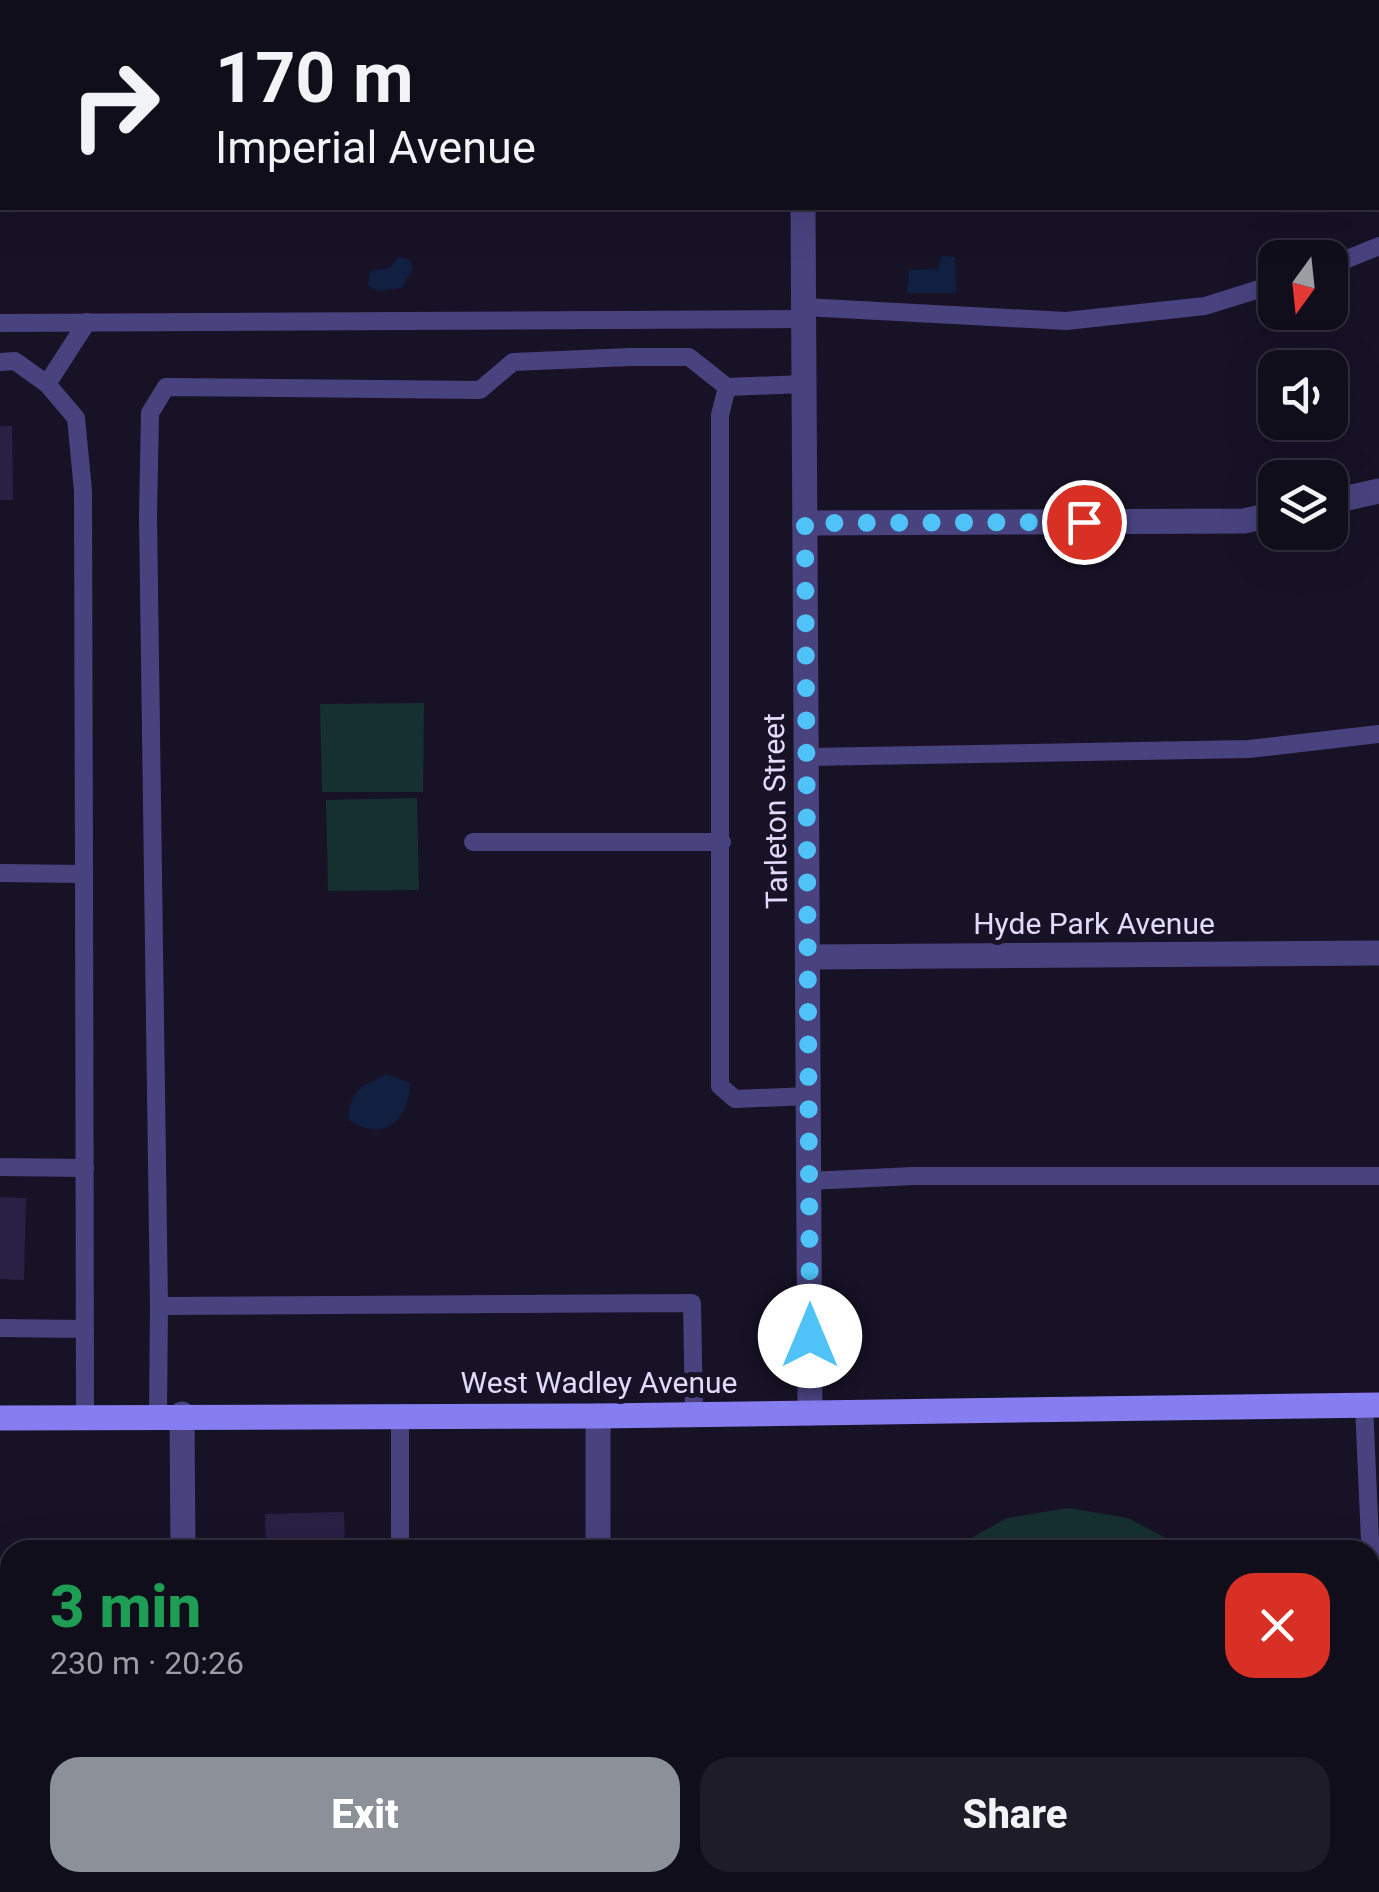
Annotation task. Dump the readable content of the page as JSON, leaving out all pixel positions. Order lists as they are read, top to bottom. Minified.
{"streets":{"main road":["West Wadley Avenue"],"street":["Tarleton Street","Hyde Park Avenue"]},"crossings":[["Tarleton Street","Hyde Park Avenue"],["Tarleton Street","West Wadley Avenue"]],"north":"bottom","page":{"turn":["170 m","Imperial Avenue"],"heading":["3 min","230 m · 20:26"],"buttons":["Exit","Share"]}}
